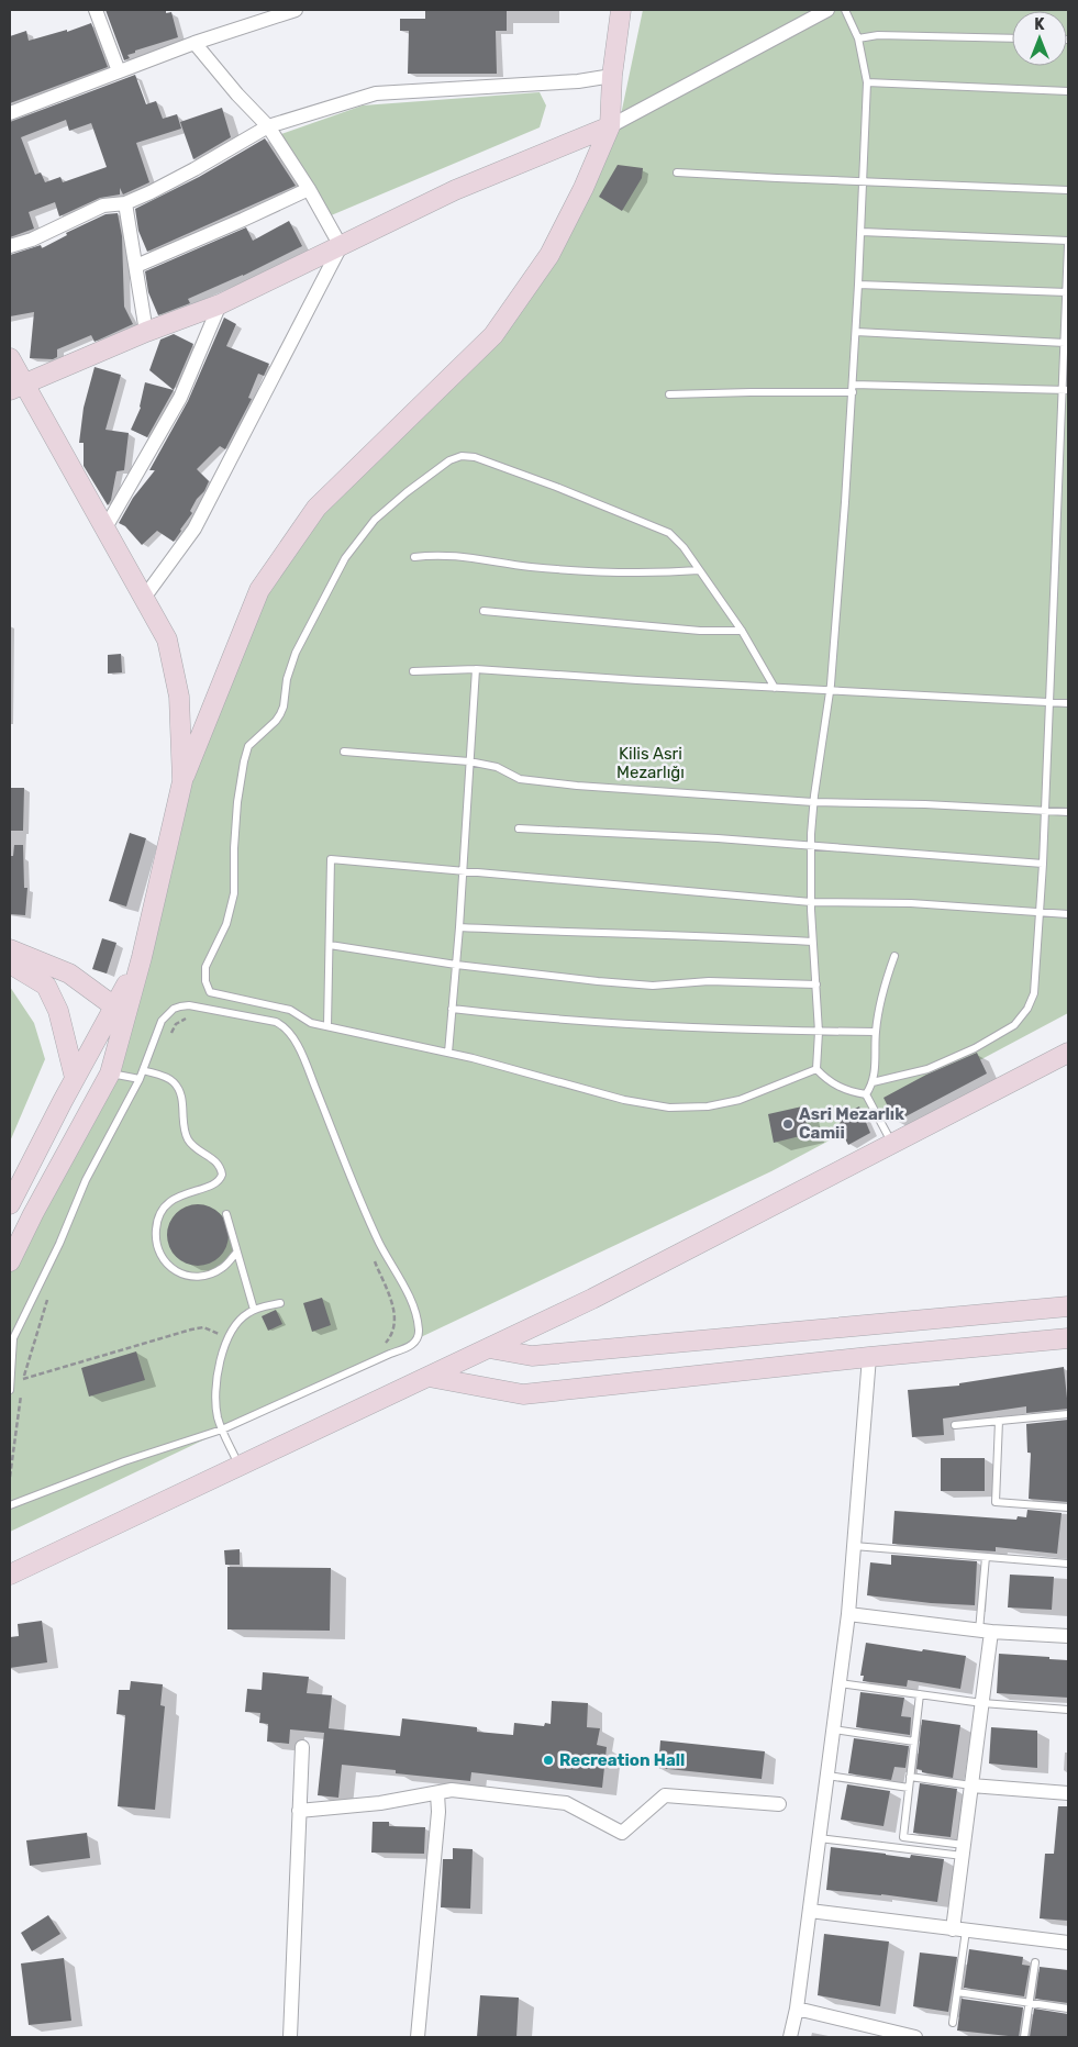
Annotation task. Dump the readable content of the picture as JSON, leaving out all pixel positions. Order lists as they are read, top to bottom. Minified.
{"parks":["Kilis Asri Mezarlığı"],"places":["Asri Mezarlık Camii","Recreation Hall"],"north":"top"}
